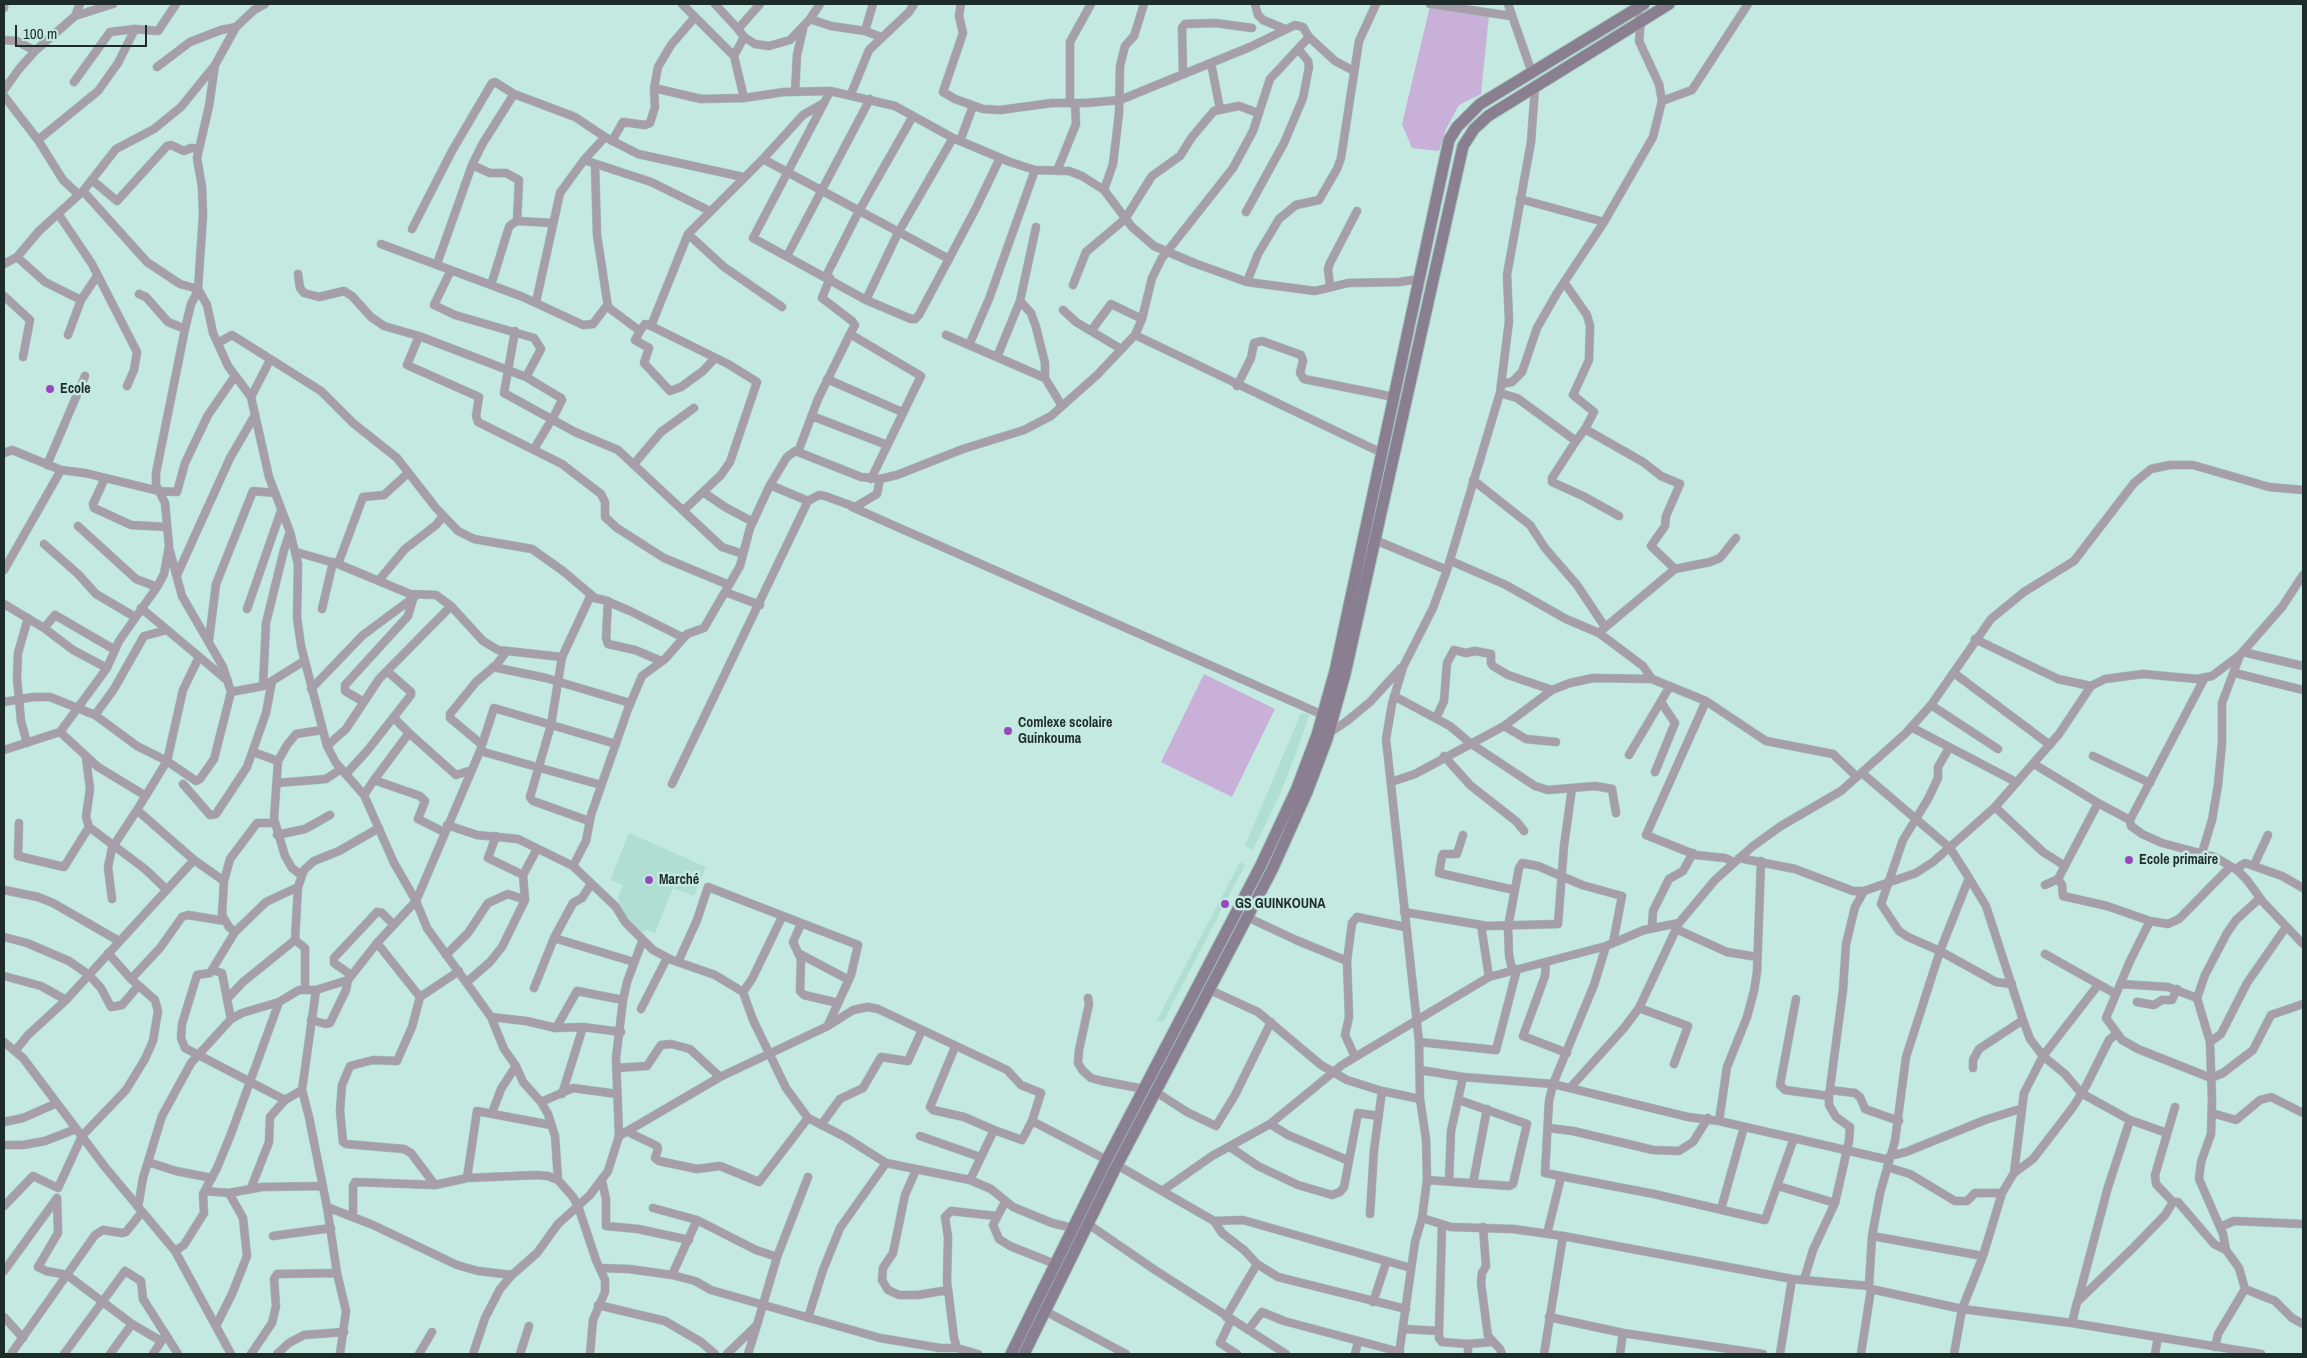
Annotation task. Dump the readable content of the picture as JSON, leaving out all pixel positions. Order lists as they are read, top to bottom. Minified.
{"places":["Ecole","Comlexe scolaire Guinkouma","Ecole primaire","Marché","GS GUINKOUNA"],"scale_bar":"100 m"}
